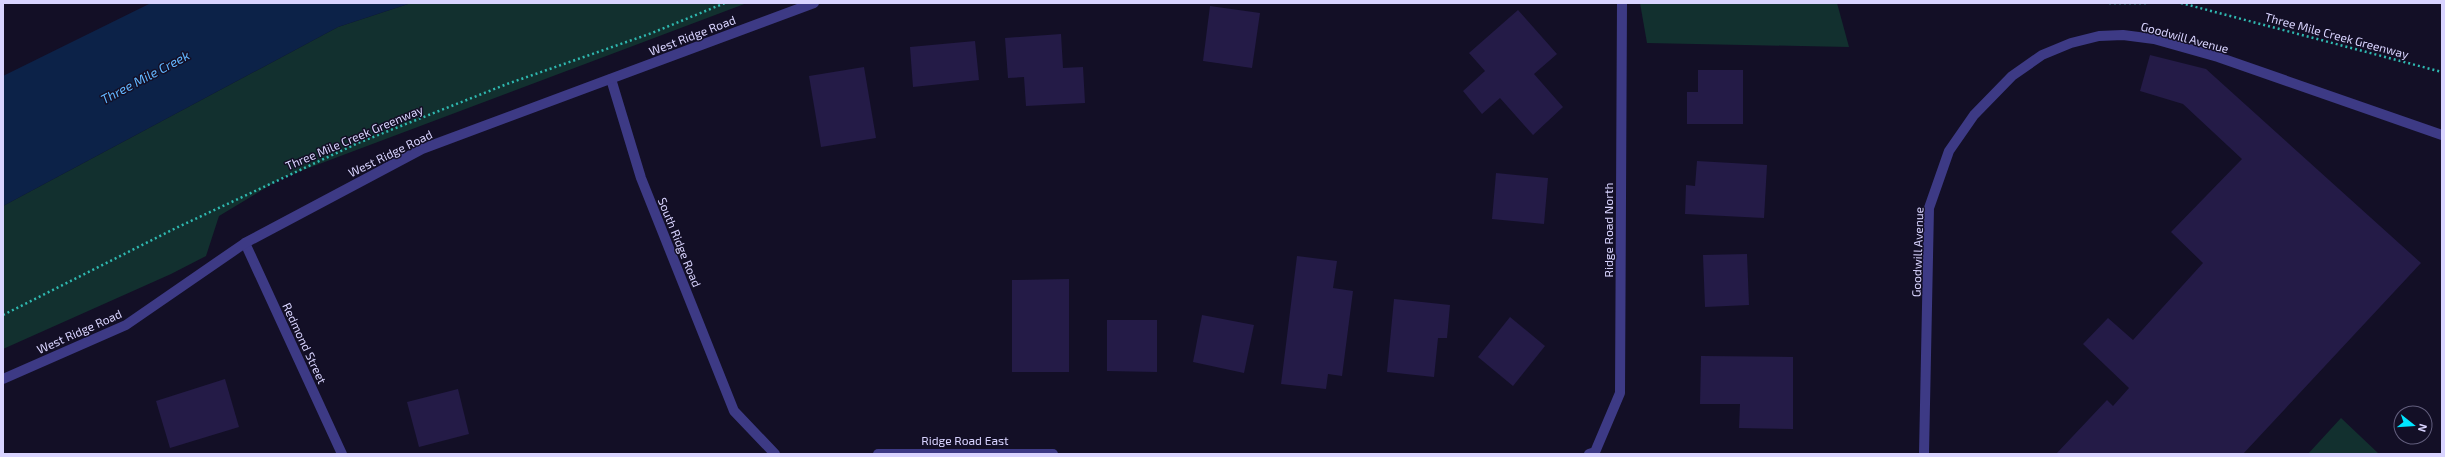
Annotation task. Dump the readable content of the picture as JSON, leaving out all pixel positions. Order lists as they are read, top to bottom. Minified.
{"streets":{"street":["West Ridge Road","Goodwill Avenue","Ridge Road North","South Ridge Road","Redmond Street","Ridge Road East"],"path":["Three Mile Creek Greenway"]},"crossings":[["West Ridge Road","South Ridge Road"],["West Ridge Road","Redmond Street"]],"water":["Three Mile Creek"],"north":"right"}
